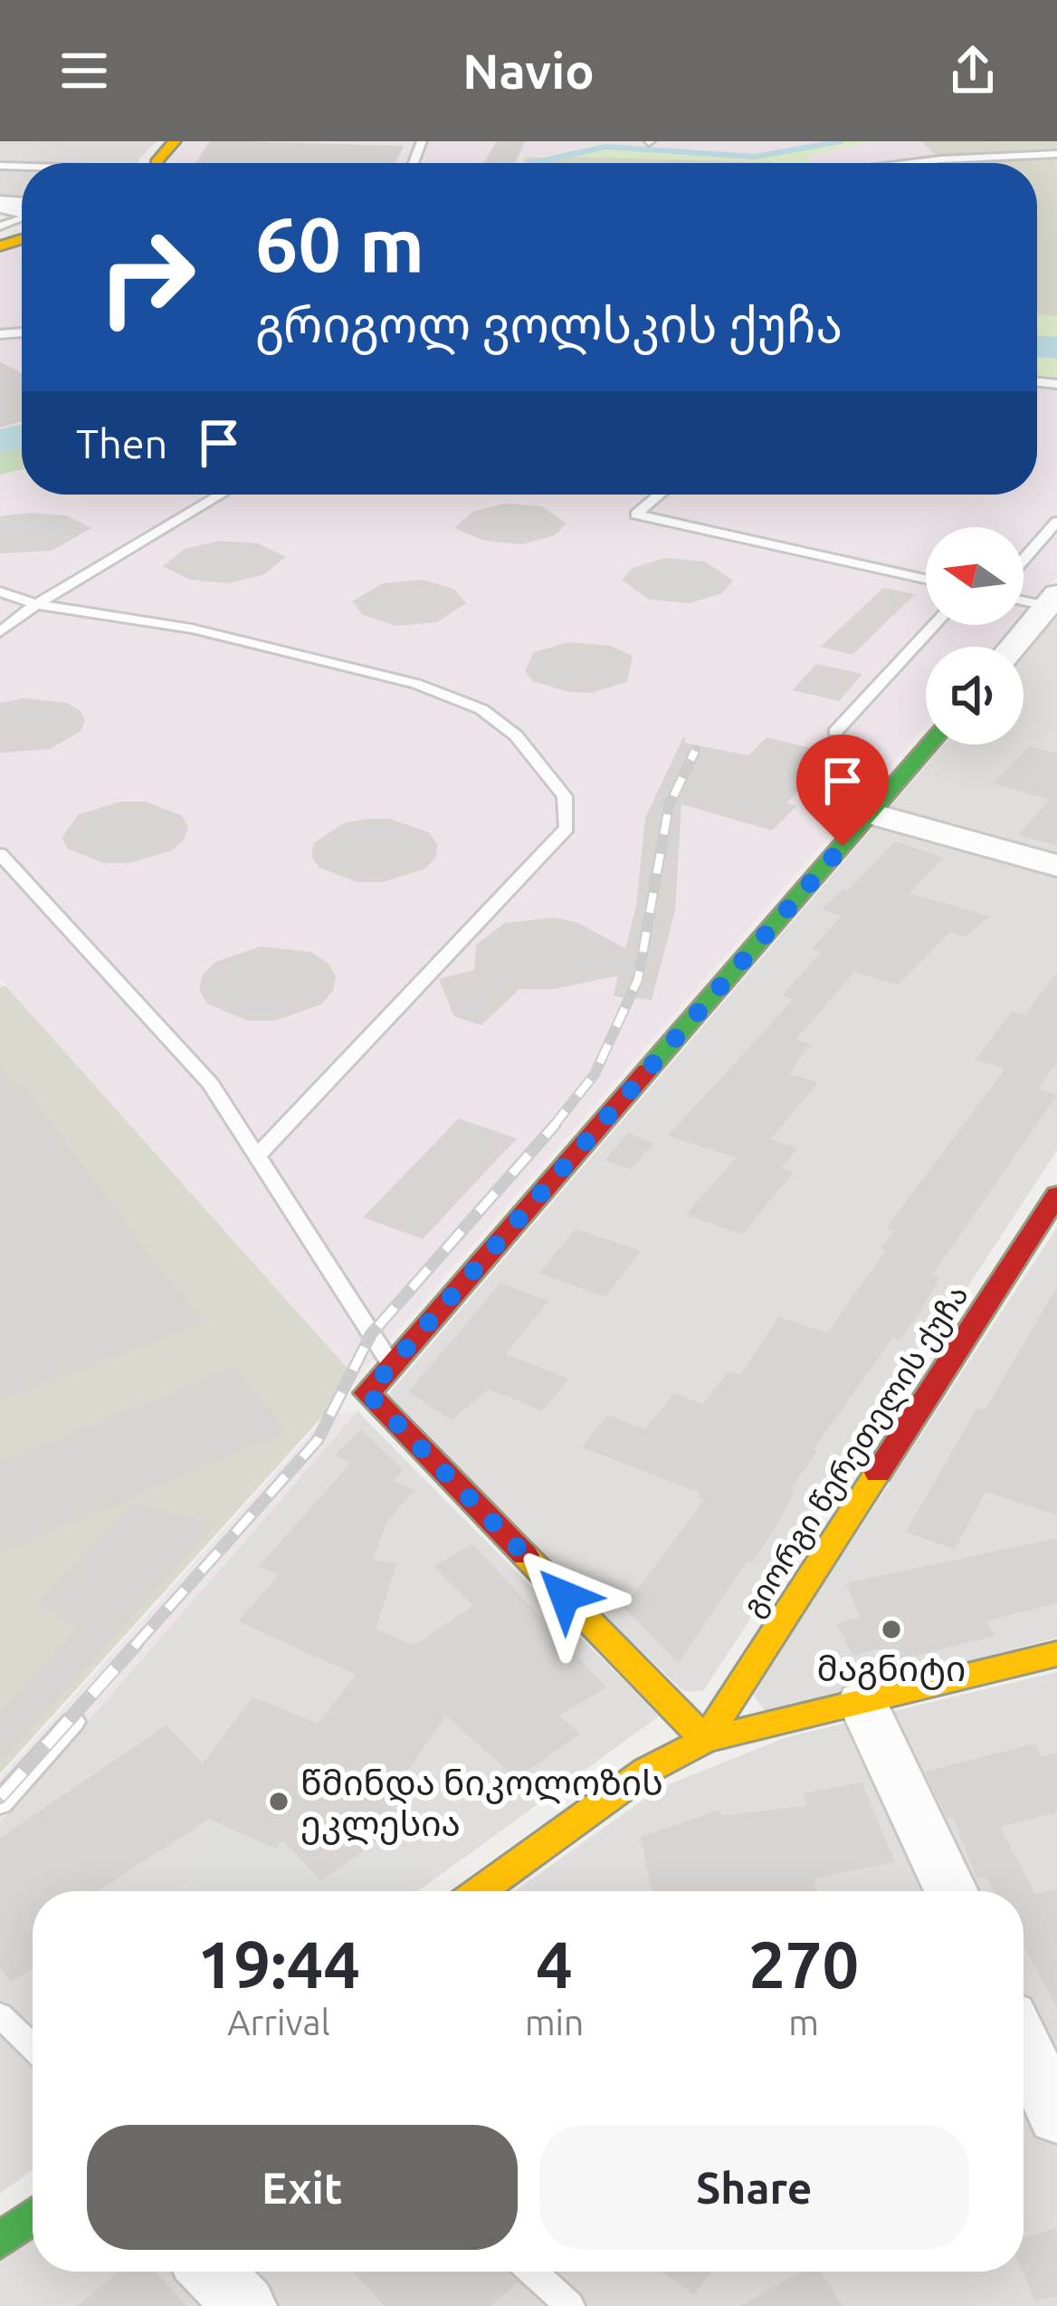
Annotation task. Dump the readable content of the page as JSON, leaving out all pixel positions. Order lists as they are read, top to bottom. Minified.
{"streets":{"street":["გიორგი წერეთელის ქუჩა"]},"places":["მაგნიტი","წმინდა ნიკოლოზის ეკლესია"],"north":"left","page":{"header":"Navio","turn":["60 m","გრიგოლ ვოლსკის ქუჩა"],"then":"Then","eta":["19:44","Arrival","4","min","270","m"],"buttons":["Exit","Share"]}}
